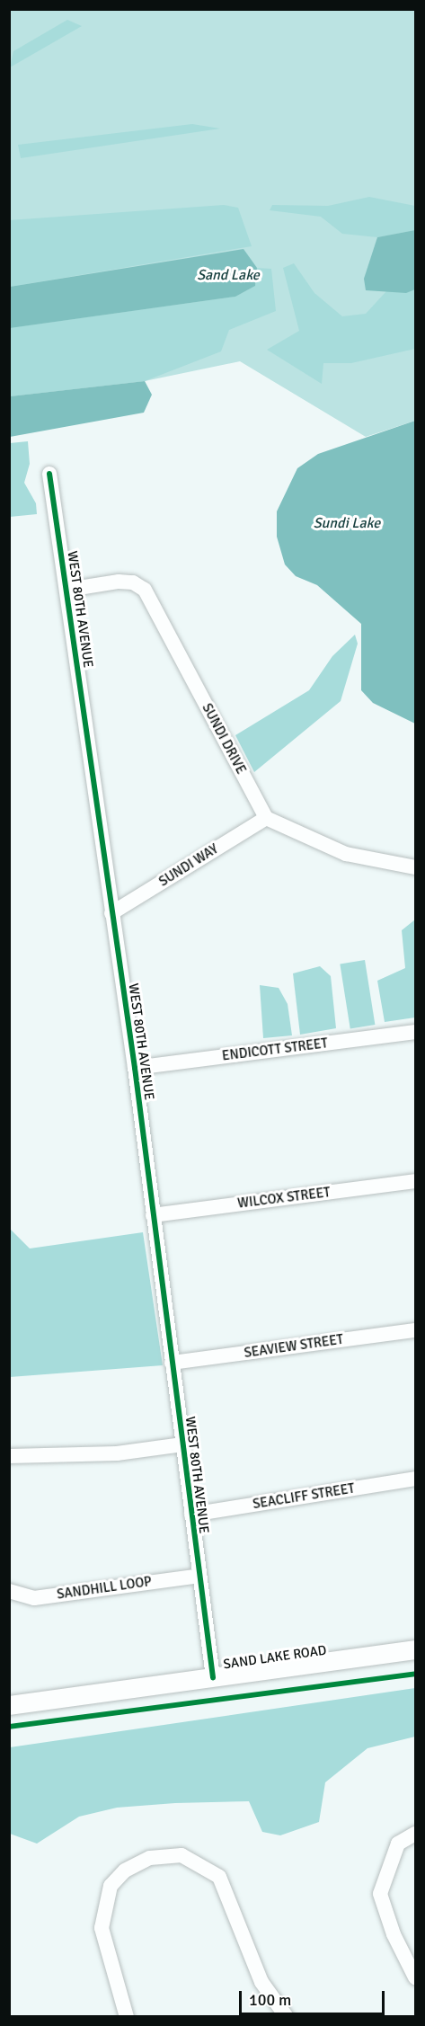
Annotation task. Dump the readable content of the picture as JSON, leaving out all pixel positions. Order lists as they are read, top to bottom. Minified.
{"streets":{"main road":["SAND LAKE ROAD"],"street":["WEST 80TH AVENUE","SUNDI DRIVE","SUNDI WAY","ENDICOTT STREET","WILCOX STREET","SEAVIEW STREET","SEACLIFF STREET","SANDHILL LOOP"]},"crossings":[["WEST 80TH AVENUE","SUNDI DRIVE"],["WEST 80TH AVENUE","SUNDI WAY"],["WEST 80TH AVENUE","ENDICOTT STREET"],["WEST 80TH AVENUE","WILCOX STREET"],["WEST 80TH AVENUE","SEAVIEW STREET"],["WEST 80TH AVENUE","SEACLIFF STREET"],["WEST 80TH AVENUE","SANDHILL LOOP"],["WEST 80TH AVENUE","SAND LAKE ROAD"],["SUNDI DRIVE","SUNDI WAY"]],"water":["Sand Lake","Sundi Lake"],"scale_bar":"100 m"}
